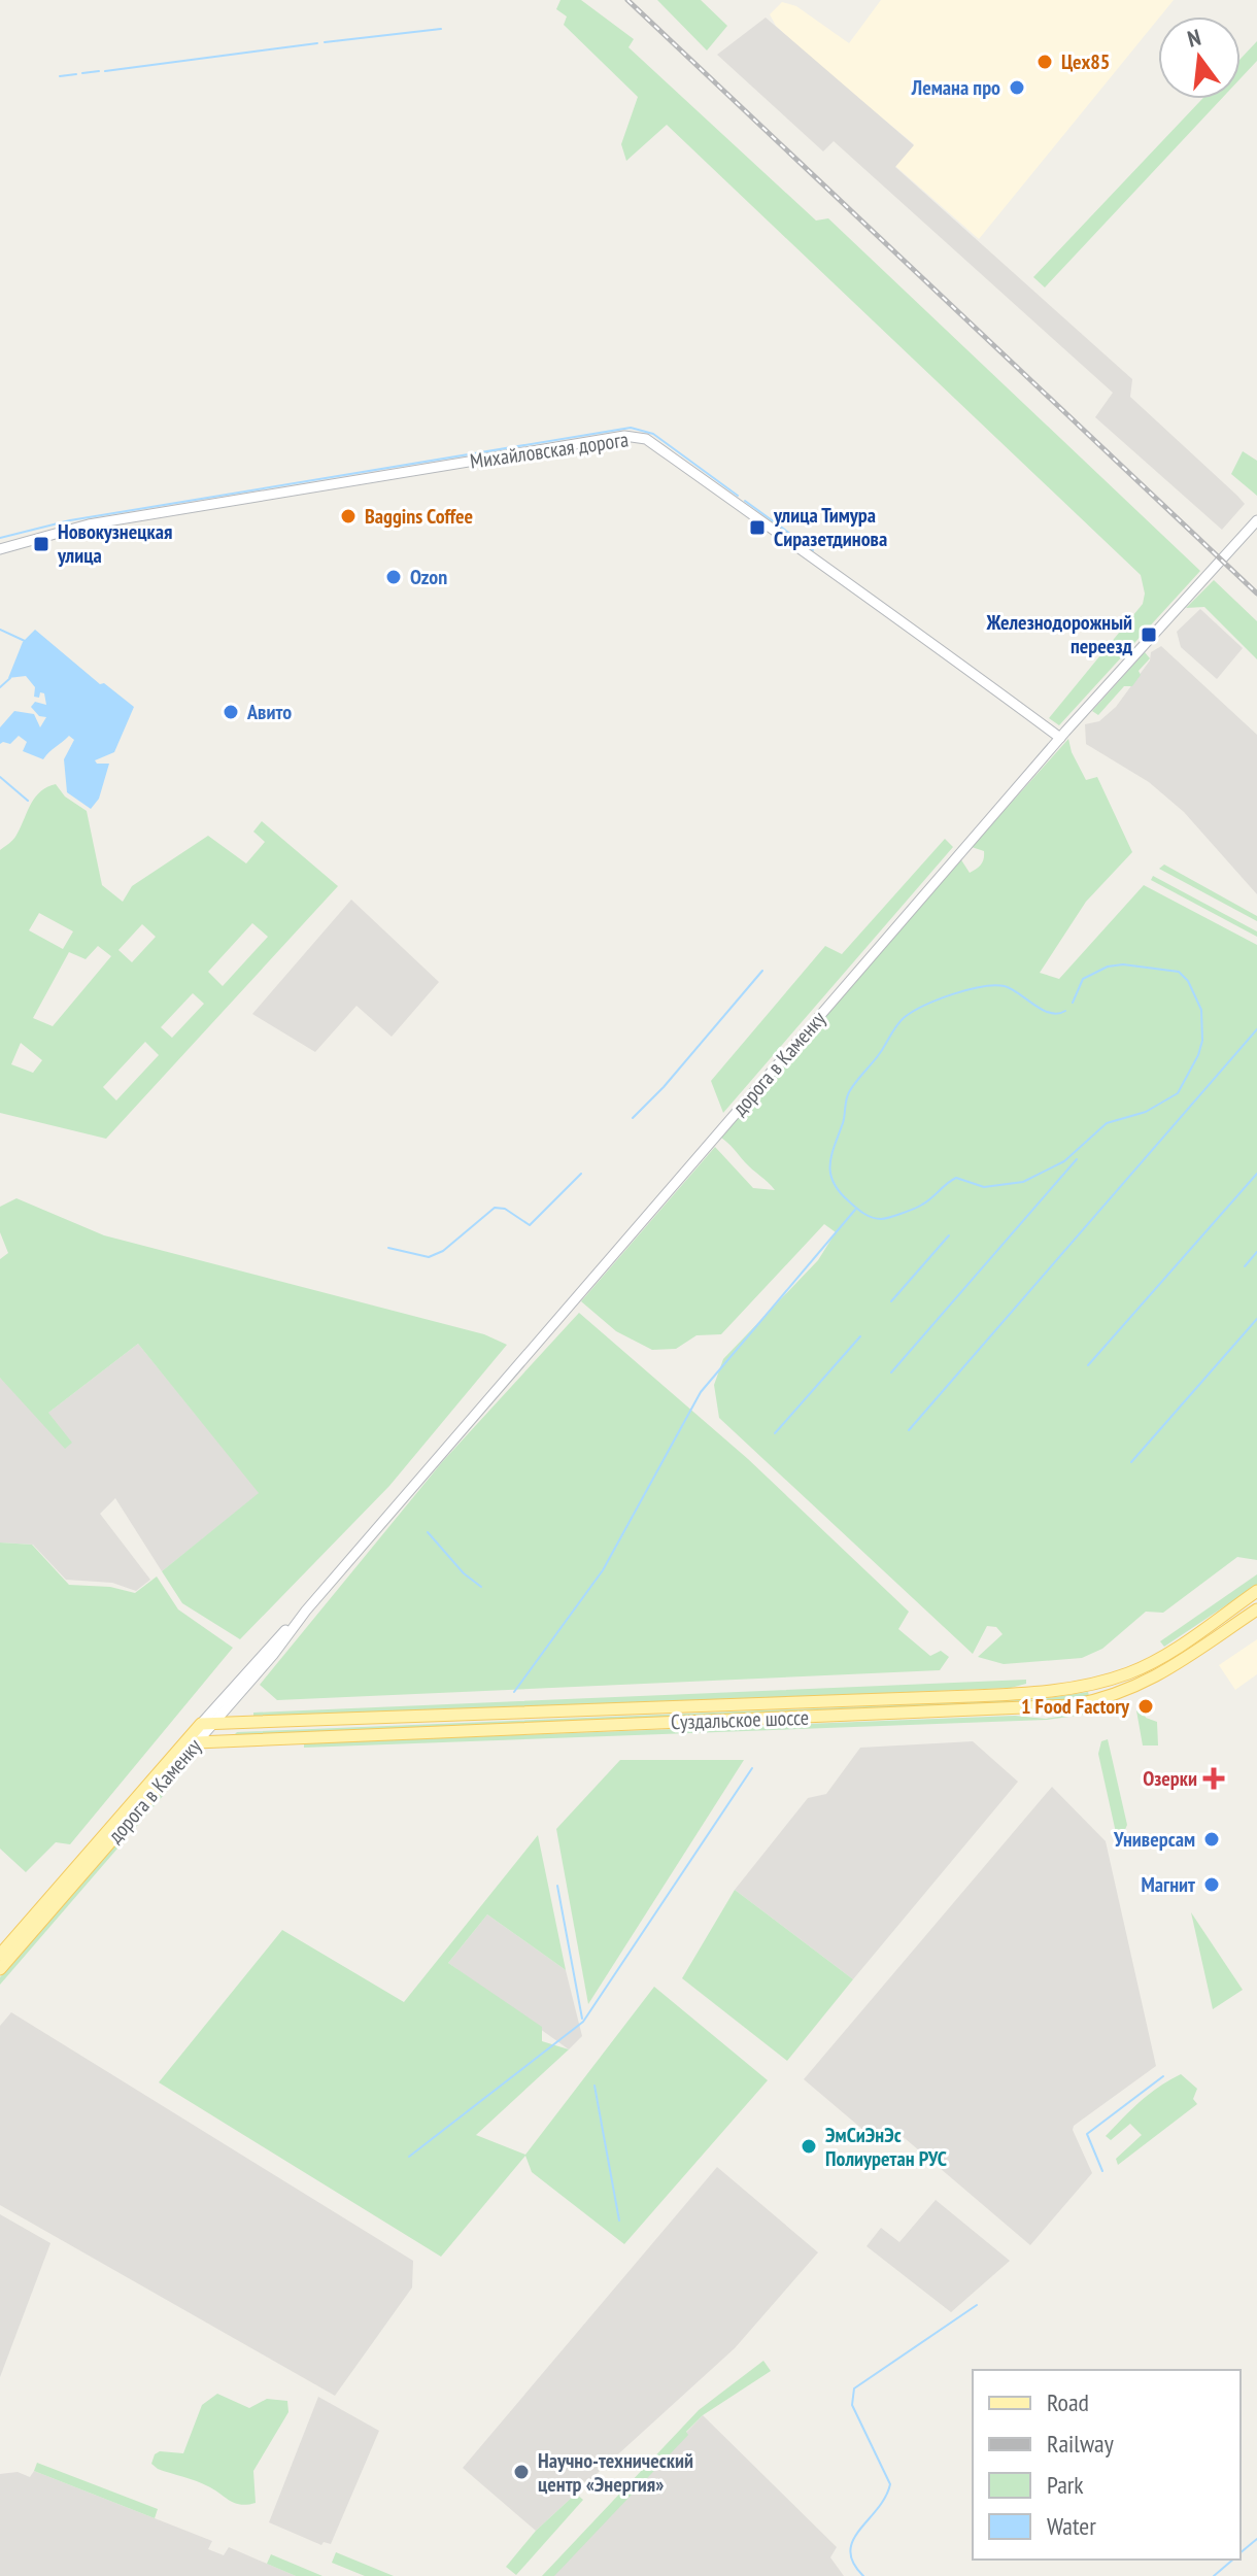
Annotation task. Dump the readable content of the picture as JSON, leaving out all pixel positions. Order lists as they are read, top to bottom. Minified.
{"streets":{"main road":["дорога в Каменку","Суздальское шоссе"],"street":["Михайловская дорога"]},"crossings":[["Михайловская дорога","дорога в Каменку"],["дорога в Каменку","Суздальское шоссе"]],"places":{"other":["Цех85","Лемана про","Baggins Coffee","Ozon","Авито","1 Food Factory","Универсам","Магнит","ЭмСиЭнЭс Полиуретан РУС","Научно-технический центр «Энергия»"],"transit":["улица Тимура Сиразетдинова","Новокузнецкая улица","Железнодорожный переезд"],"health":["Озерки"]},"legend":["Road","Railway","Park","Water"],"north":"top"}
